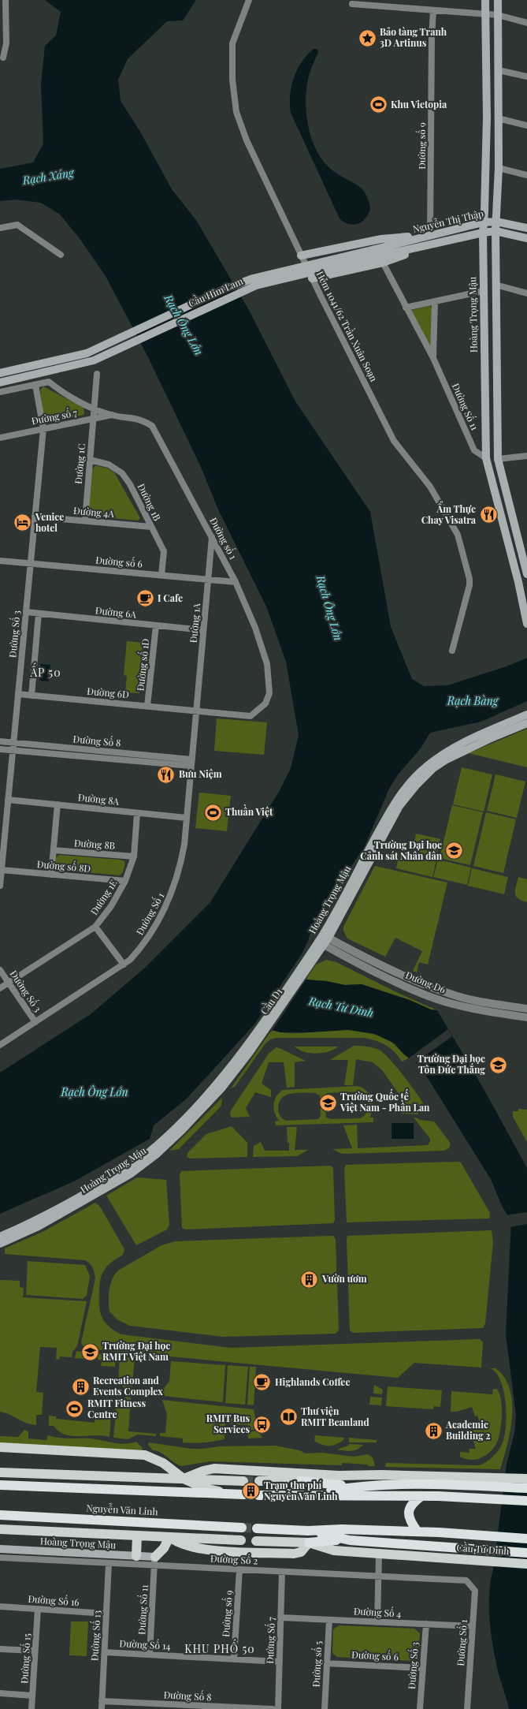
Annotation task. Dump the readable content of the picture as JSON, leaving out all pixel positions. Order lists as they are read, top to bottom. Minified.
{"streets":{"highway":["Nguyễn Văn Linh","Cầu Tư Dinh"],"main road":["Nguyễn Thị Thập","Cầu Him Lam","Hoàng Trọng Mậu","Cầu D1"],"street":["Đường số 9","Hẻm 1041/62 Trần Xuân Soạn","Đường Số 11","Đường số 7","Đường 1C","Đường 1B","Đường 4A","Đường số 1","Đường số 6","Đường 6A","Đường 1A","Đường Số 3","Đường số 1D","Đường 6D","Đường Số 8","Đường 8A","Đường 8B","Đường số 8D","Đường 1E","Đường Số 1","Đường D6","Đường Số 2","Đường Số 16","Đường Số 4","Đường Số 13","Đường Số 7","Đường Số 14","Đường Số 15","Đường số 5"]},"crossings":[["Đường số 9","Nguyễn Thị Thập"],["Đường số 9","Đường Số 2"],["Đường số 9","Đường Số 14"],["Nguyễn Thị Thập","Cầu Him Lam"],["Nguyễn Thị Thập","Hoàng Trọng Mậu"],["Nguyễn Thị Thập","Đường Số 11"],["Cầu Him Lam","Hẻm 1041/62 Trần Xuân Soạn"],["Cầu Him Lam","Đường Số 11"],["Hoàng Trọng Mậu","Đường Số 11"],["Hoàng Trọng Mậu","Đường D6"],["Hoàng Trọng Mậu","Cầu D1"],["Hoàng Trọng Mậu","Đường Số 2"],["Đường Số 11","Đường Số 2"],["Đường Số 11","Đường Số 14"],["Đường số 7","Đường 1C"],["Đường số 7","Đường số 1"],["Đường số 7","Đường Số 3"],["Đường 1C","Đường 1B"],["Đường 1C","Đường 4A"],["Đường 1C","Đường số 1"],["Đường 1B","Đường 4A"],["Đường 1B","Đường số 6"],["Đường 4A","Đường Số 3"],["Đường số 1","Đường số 6"],["Đường số 1","Đường 1A"],["Đường số 1","Đường Số 3"],["Đường số 1","Đường 6D"],["Đường số 6","Đường 1A"],["Đường số 6","Đường Số 3"],["Đường số 6","Đường số 5"],["Đường 6A","Đường 1A"],["Đường 6A","Đường Số 3"],["Đường 6A","Đường số 1D"],["Đường 1A","Đường 6D"],["Đường Số 3","Đường 6D"],["Đường Số 3","Đường Số 8"],["Đường Số 3","Đường 8A"],["Đường Số 3","Đường số 8D"],["Đường Số 3","Đường 1E"],["Đường Số 3","Đường Số 1"],["Đường Số 3","Đường Số 4"],["Đường số 1D","Đường 6D"],["Đường Số 8","Đường Số 1"],["Đường Số 8","Đường Số 13"],["Đường 8A","Đường 1E"],["Đường 8A","Đường Số 1"],["Đường 8B","Đường 1E"],["Đường số 8D","Đường 1E"],["Đường Số 1","Đường Số 2"],["Đường Số 1","Đường Số 4"],["Đường Số 2","Đường Số 13"],["Đường Số 2","Đường Số 7"],["Đường Số 16","Đường Số 13"],["Đường Số 16","Đường Số 15"],["Đường Số 4","Đường Số 7"],["Đường Số 4","Đường số 5"],["Đường Số 13","Đường Số 14"],["Đường Số 7","Đường Số 14"]],"districts":["ẤP 50","KHU PHỐ 50"],"water":["Rạch Xáng","Rạch Ông Lớn","Rạch Bàng","Rạch Tư Dinh"],"places":{"place":["Bảo tàng Tranh 3D Artinus"],"sports":["Khu Vietopia","Thuần Việt","RMIT Fitness Centre"],"restaurant":["Ẩm Thực Chay Visatra","Bưu Niệm"],"hotel":["Venice hotel"],"cafe":["I Cafe","Highlands Coffee"],"school or university":["Trường Đại học Cảnh sát Nhân dân","Trường Đại học Tôn Đức Thắng","Trường Quốc tế Việt Nam - Phần Lan","Trường Đại học RMIT Việt Nam"],"building":["Vườn ươm","Recreation and Events Complex","Academic Building 2","Trạm thu phí Nguyễn Văn Linh"],"library":["Thư viện RMIT Beanland"],"bus stop":["RMIT Bus Services"]}}
